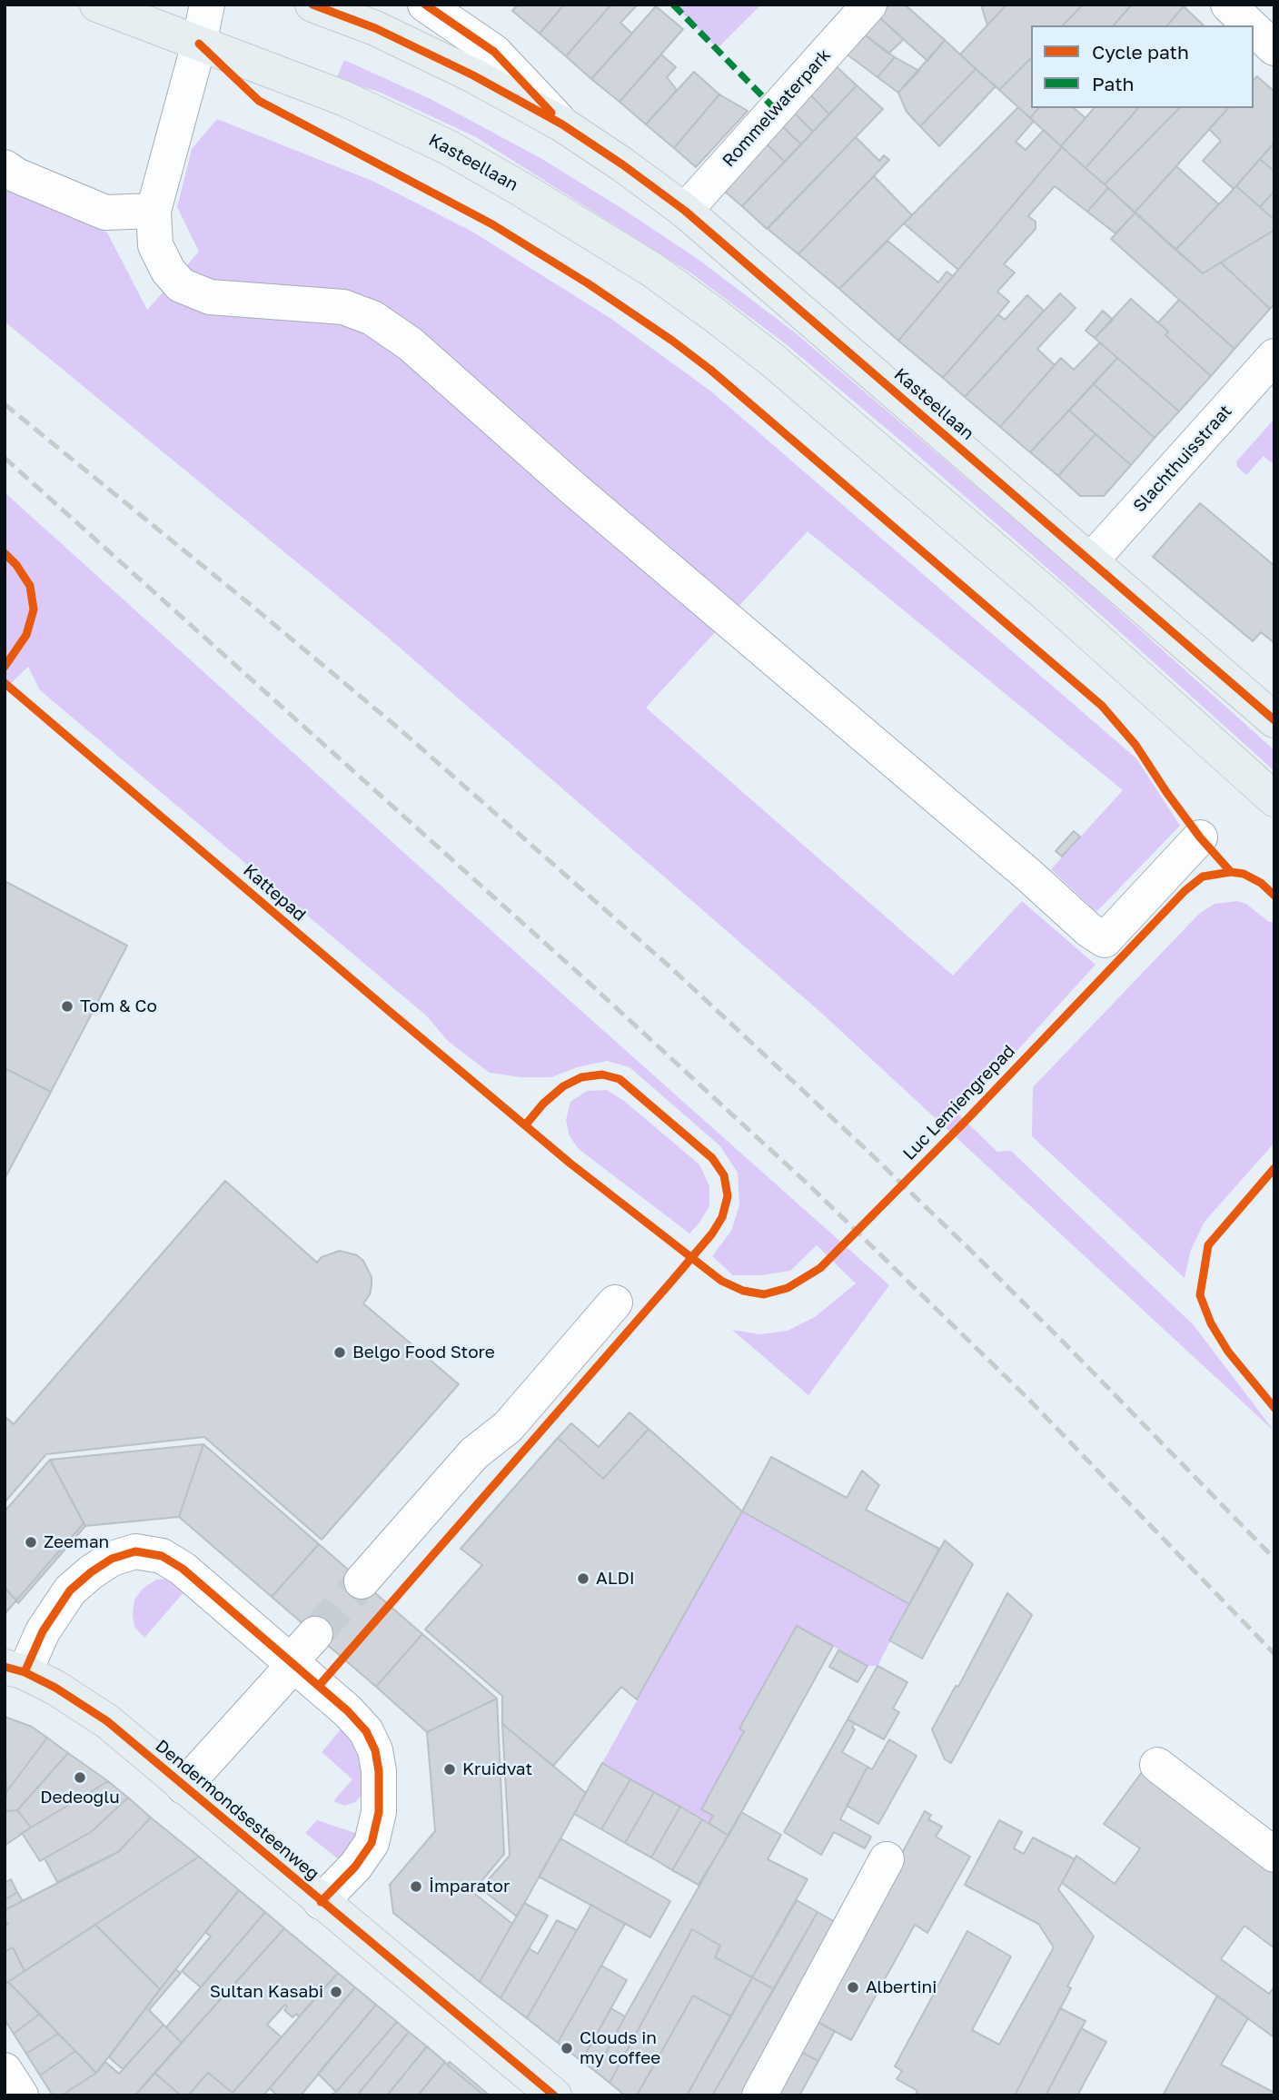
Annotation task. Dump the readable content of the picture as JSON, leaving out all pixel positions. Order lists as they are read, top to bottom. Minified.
{"streets":{"main road":["Kasteellaan","Dendermondsesteenweg"],"street":["Rommelwaterpark","Slachthuisstraat"],"cycle path":["Kattepad"]},"crossings":[["Rommelwaterpark","Kasteellaan"],["Kasteellaan","Slachthuisstraat"]],"places":["Tom & Co","Belgo Food Store","Zeeman","ALDI","Kruidvat","Dedeoglu","İmparator","Albertini","Sultan Kasabi","Clouds in my coffee"],"legend":["Cycle path","Path"]}
